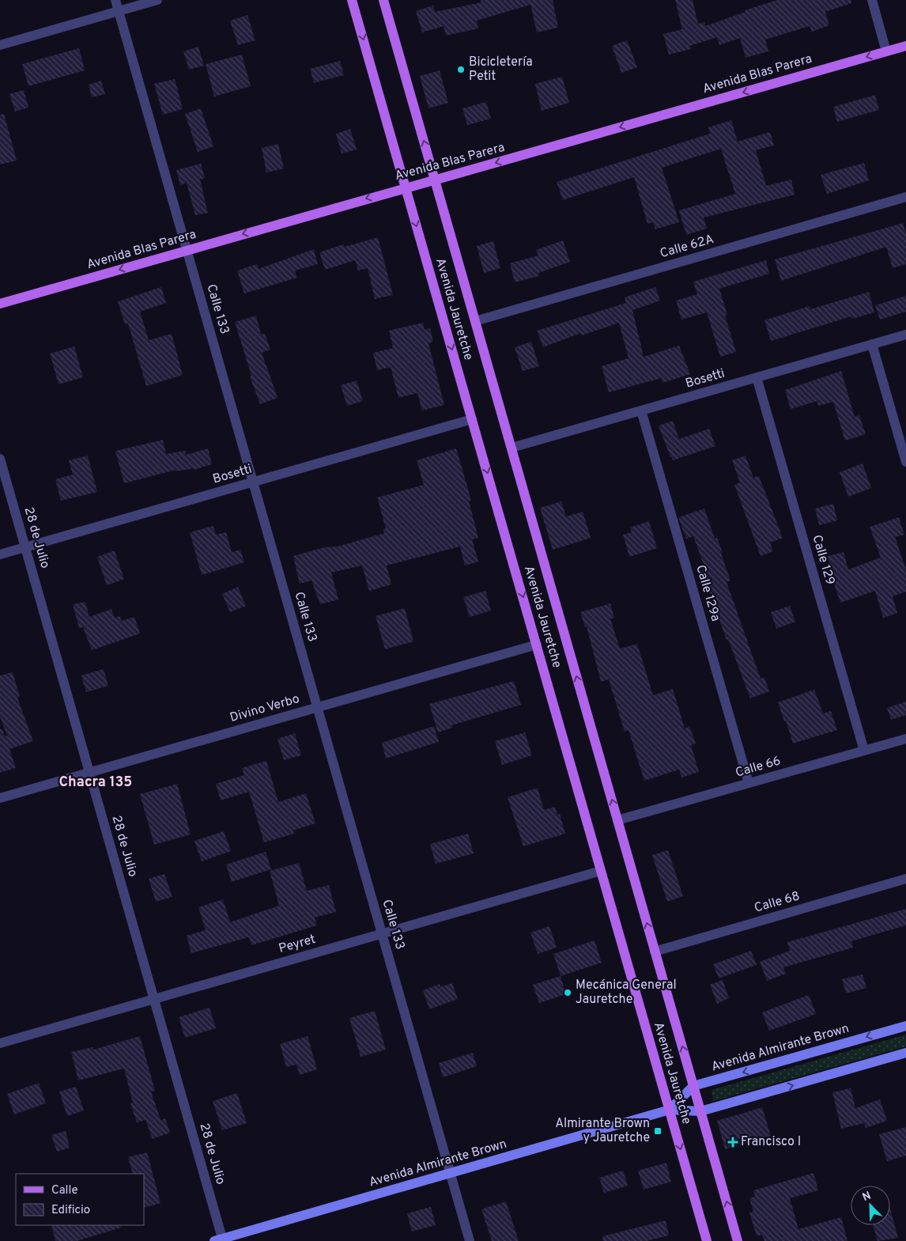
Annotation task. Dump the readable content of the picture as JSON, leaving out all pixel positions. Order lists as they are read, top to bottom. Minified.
{"streets":{"main road":["Avenida Blas Parera","Avenida Jauretche","Avenida Almirante Brown"],"street":["Calle 62A","Calle 133","Bosetti","28 de Julio","Calle 129","Calle 129a","Divino Verbo","Calle 66","Calle 68","Peyret"]},"crossings":[["Avenida Blas Parera","Calle 133"],["Avenida Blas Parera","Avenida Jauretche"],["Calle 62A","Avenida Jauretche"],["Calle 133","Bosetti"],["Calle 133","Divino Verbo"],["Calle 133","Peyret"],["Calle 133","Avenida Almirante Brown"],["Avenida Jauretche","Bosetti"],["Avenida Jauretche","Divino Verbo"],["Avenida Jauretche","Calle 66"],["Avenida Jauretche","Calle 68"],["Avenida Jauretche","Peyret"],["Avenida Jauretche","Avenida Almirante Brown"],["Bosetti","28 de Julio"],["Bosetti","Calle 129"],["Bosetti","Calle 129a"],["28 de Julio","Divino Verbo"],["28 de Julio","Peyret"],["28 de Julio","Avenida Almirante Brown"],["Calle 129","Calle 66"],["Calle 129a","Calle 66"]],"one_way":["Avenida Blas Parera"],"districts":["Chacra 135"],"places":{"other":["Bicicletería Petit","Mecánica General Jauretche"],"transit":["Almirante Brown y Jauretche"],"health":["Francisco I"]},"legend":["Calle","Edificio"],"north":"top left"}
